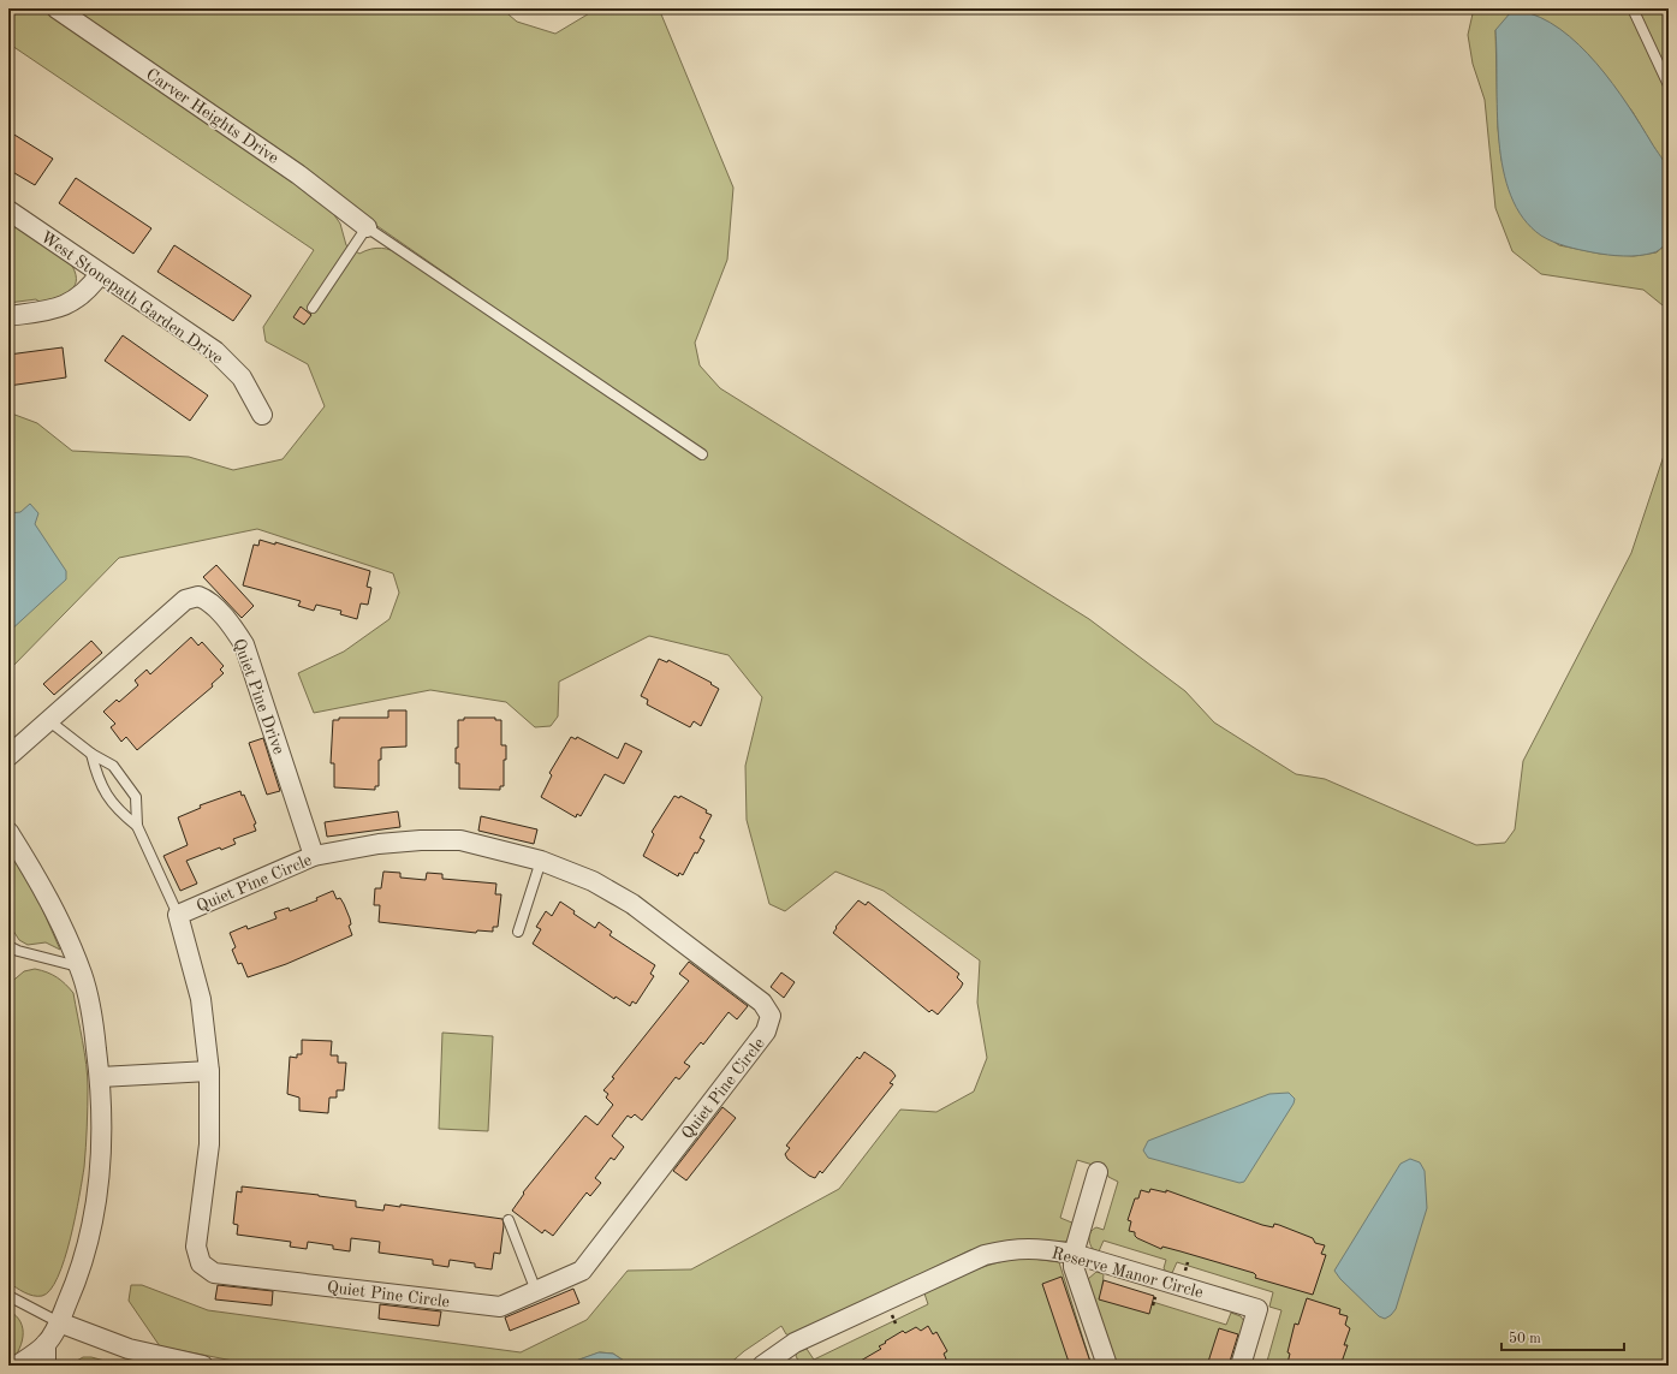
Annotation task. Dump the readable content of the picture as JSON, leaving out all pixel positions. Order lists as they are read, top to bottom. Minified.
{"streets":{"street":["Carver Heights Drive","West Stonepath Garden Drive","Quiet Pine Drive","Quiet Pine Circle","Reserve Manor Circle"]},"crossings":[["Quiet Pine Drive","Quiet Pine Circle"]],"scale_bar":"50 m"}
